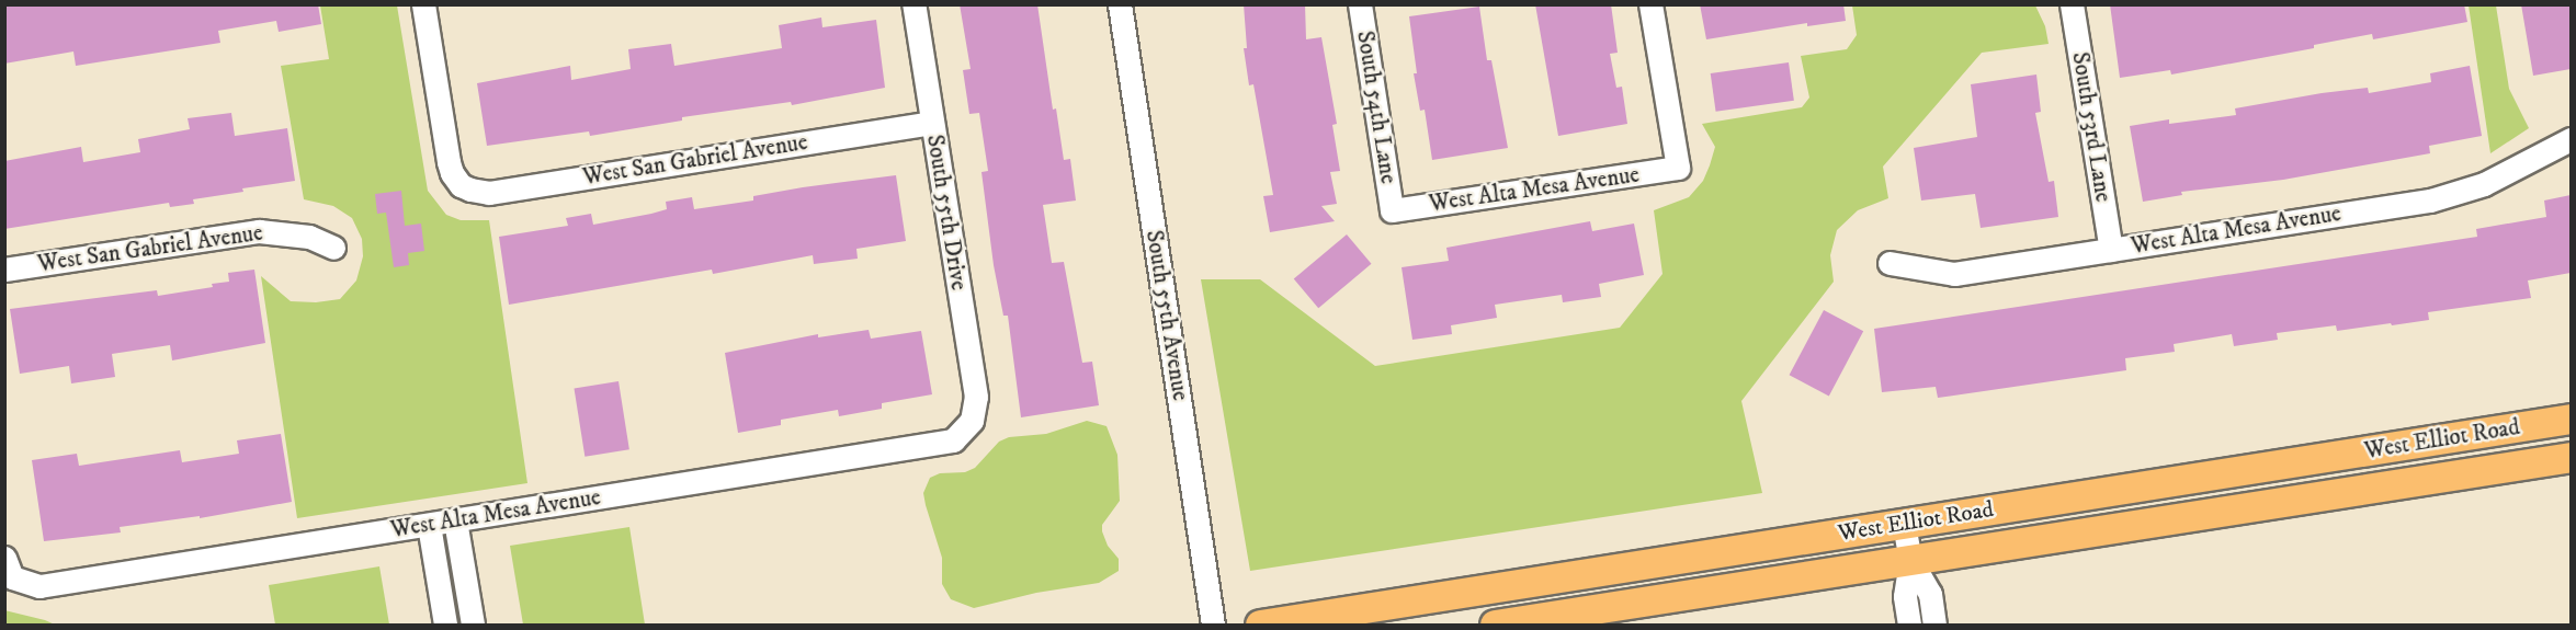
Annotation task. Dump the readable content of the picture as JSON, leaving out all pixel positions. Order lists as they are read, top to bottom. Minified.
{"streets":{"main road":["West Elliot Road"],"street":["South 54th Lane","South 53rd Lane","West San Gabriel Avenue","West Alta Mesa Avenue","South 55th Drive","South 55th Avenue"]},"crossings":[["South 54th Lane","West Alta Mesa Avenue"],["South 53rd Lane","West Alta Mesa Avenue"],["West San Gabriel Avenue","South 55th Drive"],["West Alta Mesa Avenue","South 55th Drive"]]}
